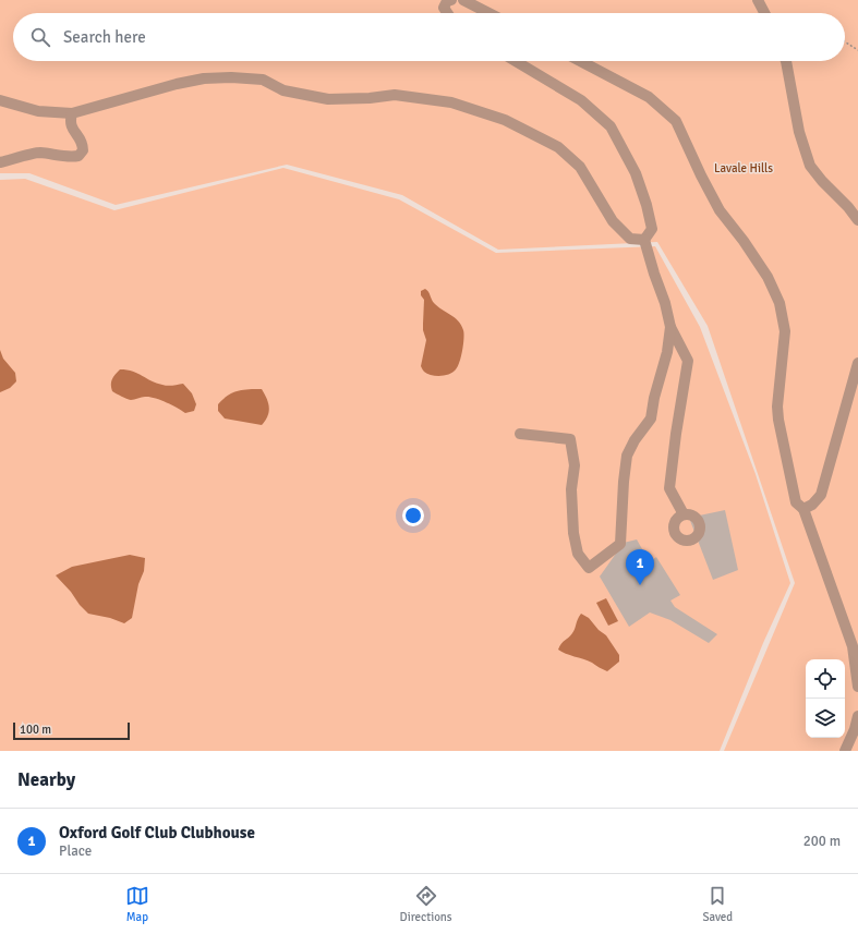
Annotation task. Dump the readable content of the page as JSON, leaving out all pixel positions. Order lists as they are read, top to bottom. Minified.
{"parks":["Lavale Hills"],"scale_bar":"100 m","page":{"search":"Search here","pins":"1","scale":"100 m","heading":"Nearby","list":[{"mark":"1","name":"Oxford Golf Club Clubhouse","note":"Place","value":"200 m"}],"nav":["Map","Directions","Saved"]}}
